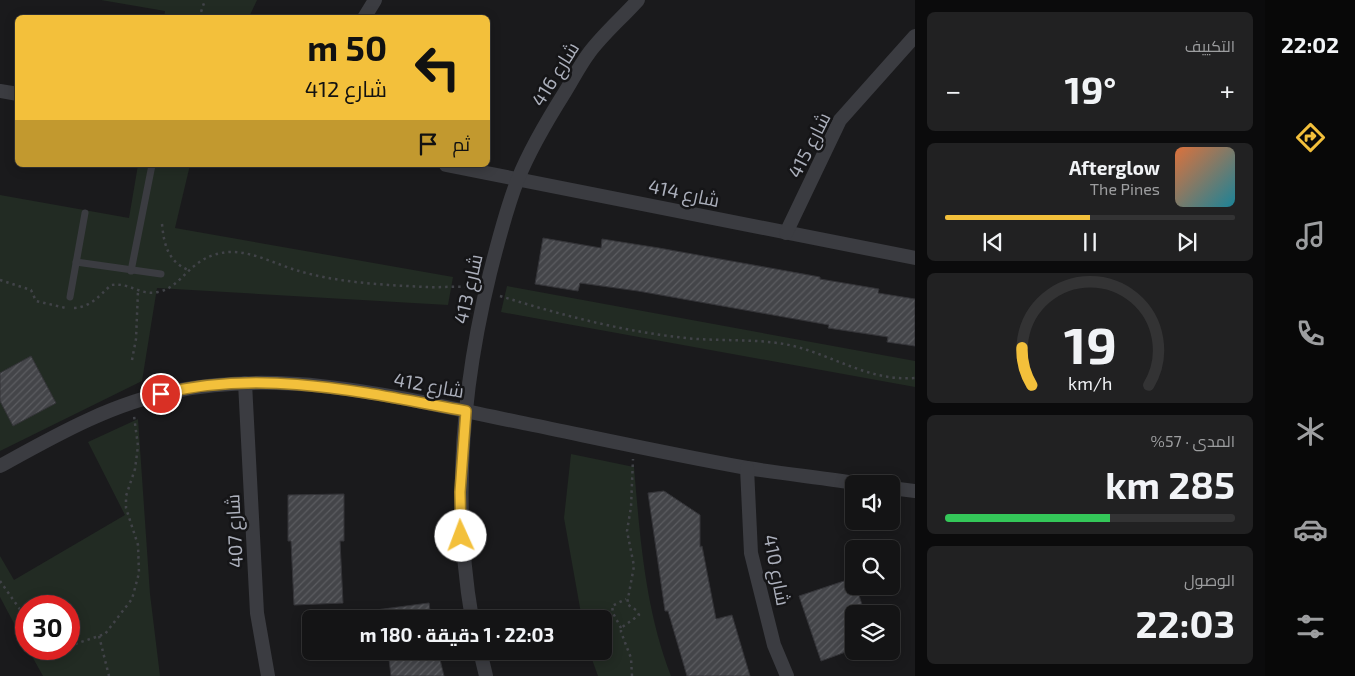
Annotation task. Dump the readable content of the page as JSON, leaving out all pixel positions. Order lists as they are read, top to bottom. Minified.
{"streets":{"street":["شارع 416","شارع 415","شارع 414","شارع 413","شارع 412","شارع 407","شارع 410"]},"crossings":[["شارع 416","شارع 414"],["شارع 416","شارع 413"],["شارع 415","شارع 414"],["شارع 414","شارع 413"],["شارع 413","شارع 412"],["شارع 412","شارع 407"],["شارع 412","شارع 410"]],"page":{"tabs":"22:02","tile":["التكييف",["المدى · 57%","285 km"],["الوصول","22:03"]],"turn":["50 m","شارع 412"],"heat":["−","19°","+"],"then":"ثم","song":["Afterglow","The Pines"],"limit":"30","trip":"22:03 · 1 دقيقة · 180 m","gauge":["19","km/h"]}}
